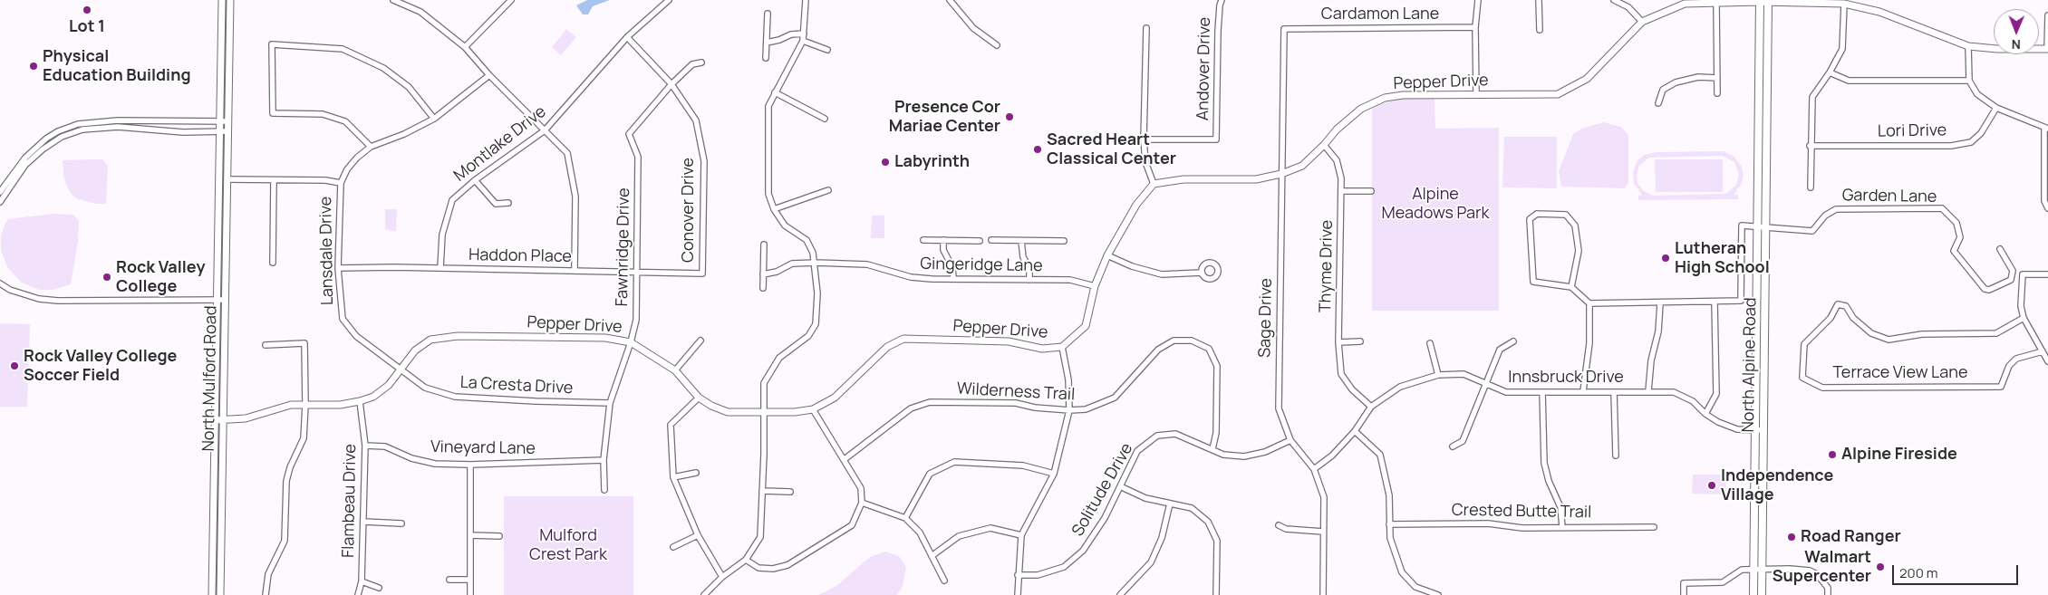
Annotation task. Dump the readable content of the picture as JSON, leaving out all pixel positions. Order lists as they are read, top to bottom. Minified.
{"streets":{"main road":["North Alpine Road"],"street":["Cardamon Lane","Andover Drive","Pepper Drive","Lori Drive","Montlake Drive","Garden Lane","Conover Drive","Fawnridge Drive","Lansdale Drive","Haddon Place","Gingeridge Lane","Thyme Drive","Sage Drive","Terrace View Lane","Innsbruck Drive","North Mulford Road","La Cresta Drive","Wilderness Trail","Vineyard Lane","Solitude Drive","Flambeau Drive","Crested Butte Trail"]},"crossings":[["Cardamon Lane","Sage Drive"],["Pepper Drive","Fawnridge Drive"],["Pepper Drive","Lansdale Drive"],["Pepper Drive","Gingeridge Lane"],["Pepper Drive","Thyme Drive"],["Pepper Drive","Sage Drive"],["Pepper Drive","North Alpine Road"],["Pepper Drive","North Mulford Road"],["Pepper Drive","La Cresta Drive"],["Pepper Drive","Flambeau Drive"],["Montlake Drive","Conover Drive"],["Montlake Drive","Haddon Place"],["Garden Lane","North Alpine Road"],["Conover Drive","Fawnridge Drive"],["Conover Drive","Haddon Place"],["Fawnridge Drive","Haddon Place"],["Fawnridge Drive","La Cresta Drive"],["Fawnridge Drive","Vineyard Lane"],["Lansdale Drive","Haddon Place"],["Lansdale Drive","La Cresta Drive"],["Thyme Drive","Innsbruck Drive"],["Sage Drive","Innsbruck Drive"],["Sage Drive","Solitude Drive"],["North Alpine Road","Innsbruck Drive"],["Wilderness Trail","Solitude Drive"],["Vineyard Lane","Flambeau Drive"]],"parks":["Alpine Meadows Park","Mulford Crest Park"],"places":["Lot 1","Physical Education Building","Presence Cor Mariae Center","Sacred Heart Classical Center","Labyrinth","Lutheran High School","Rock Valley College","Rock Valley College Soccer Field","Alpine Fireside","Independence Village","Road Ranger","Walmart Supercenter"],"scale_bar":"200 m","north":"bottom"}
